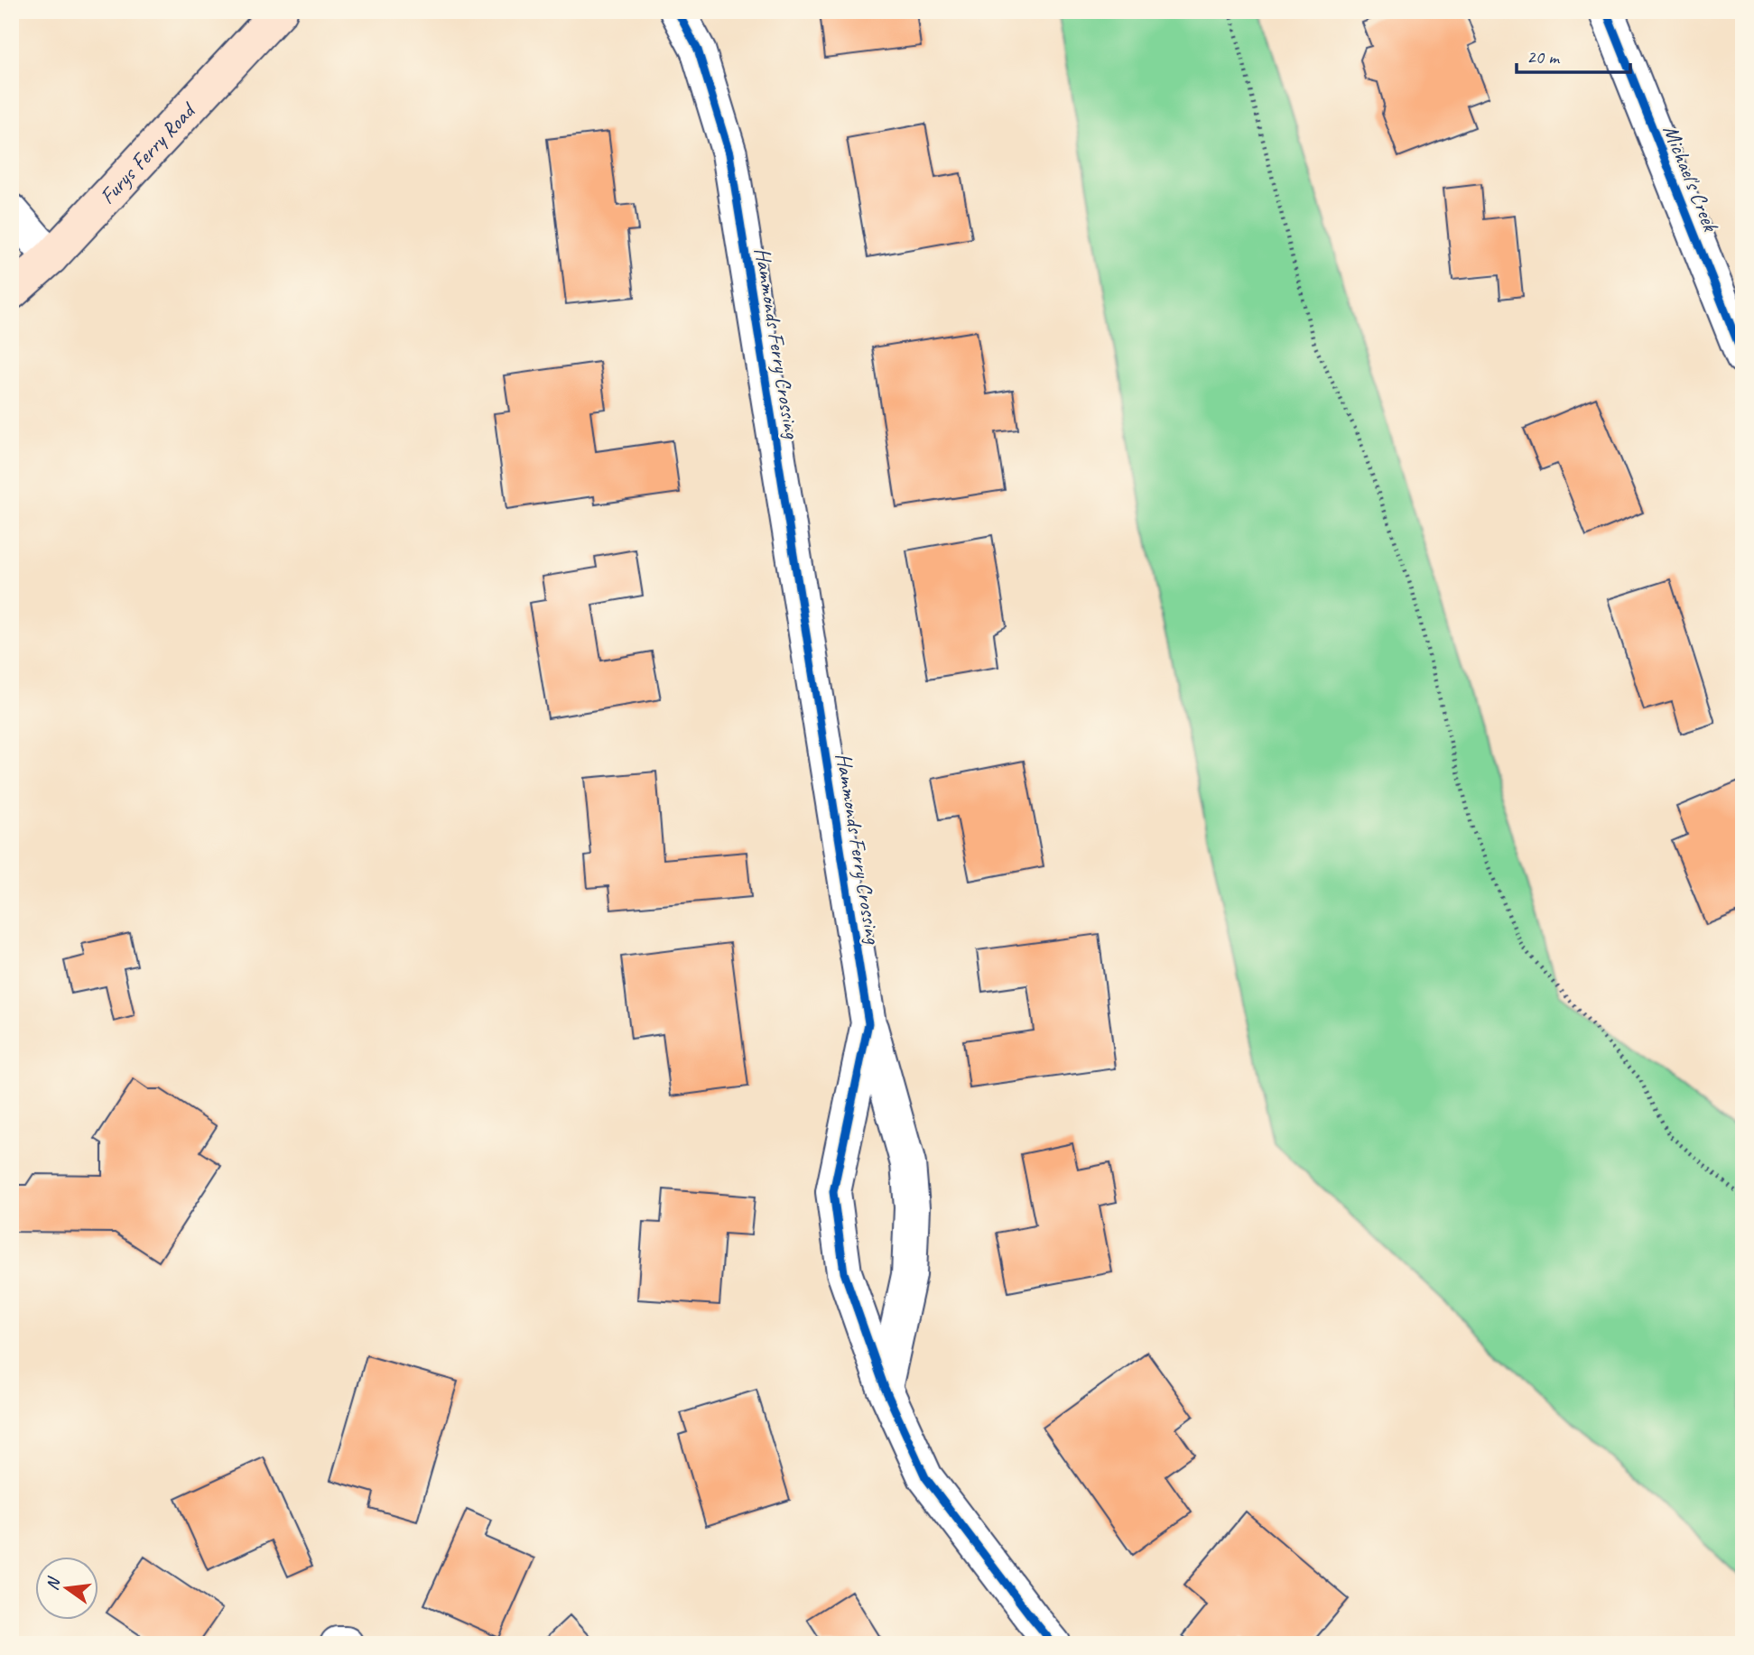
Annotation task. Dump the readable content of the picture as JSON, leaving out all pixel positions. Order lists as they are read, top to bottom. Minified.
{"streets":{"main road":["Furys Ferry Road"],"street":["Michael's Creek","Hammonds Ferry Crossing"]},"scale_bar":"20 m","north":"left"}
